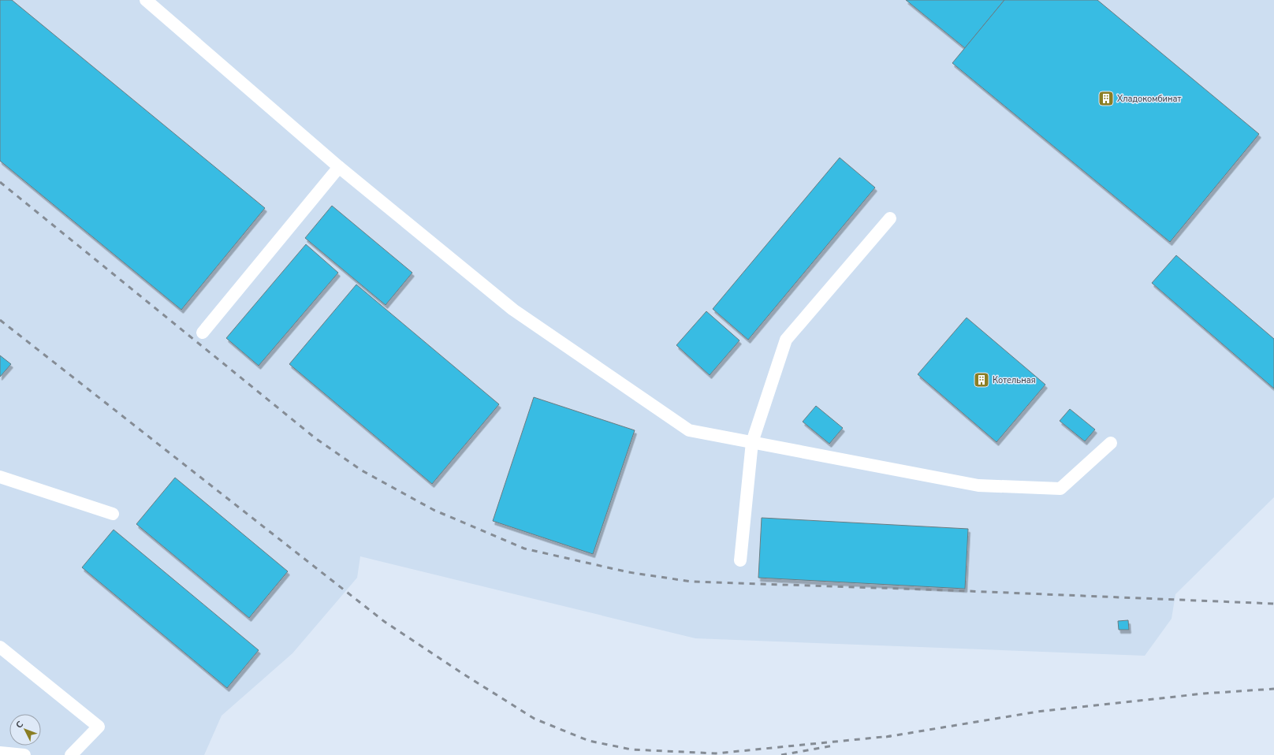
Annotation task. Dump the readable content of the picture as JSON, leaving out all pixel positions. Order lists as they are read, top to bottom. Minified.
{"places":{"building":["Хладокомбинат","Котельная"]},"north":"top left"}
